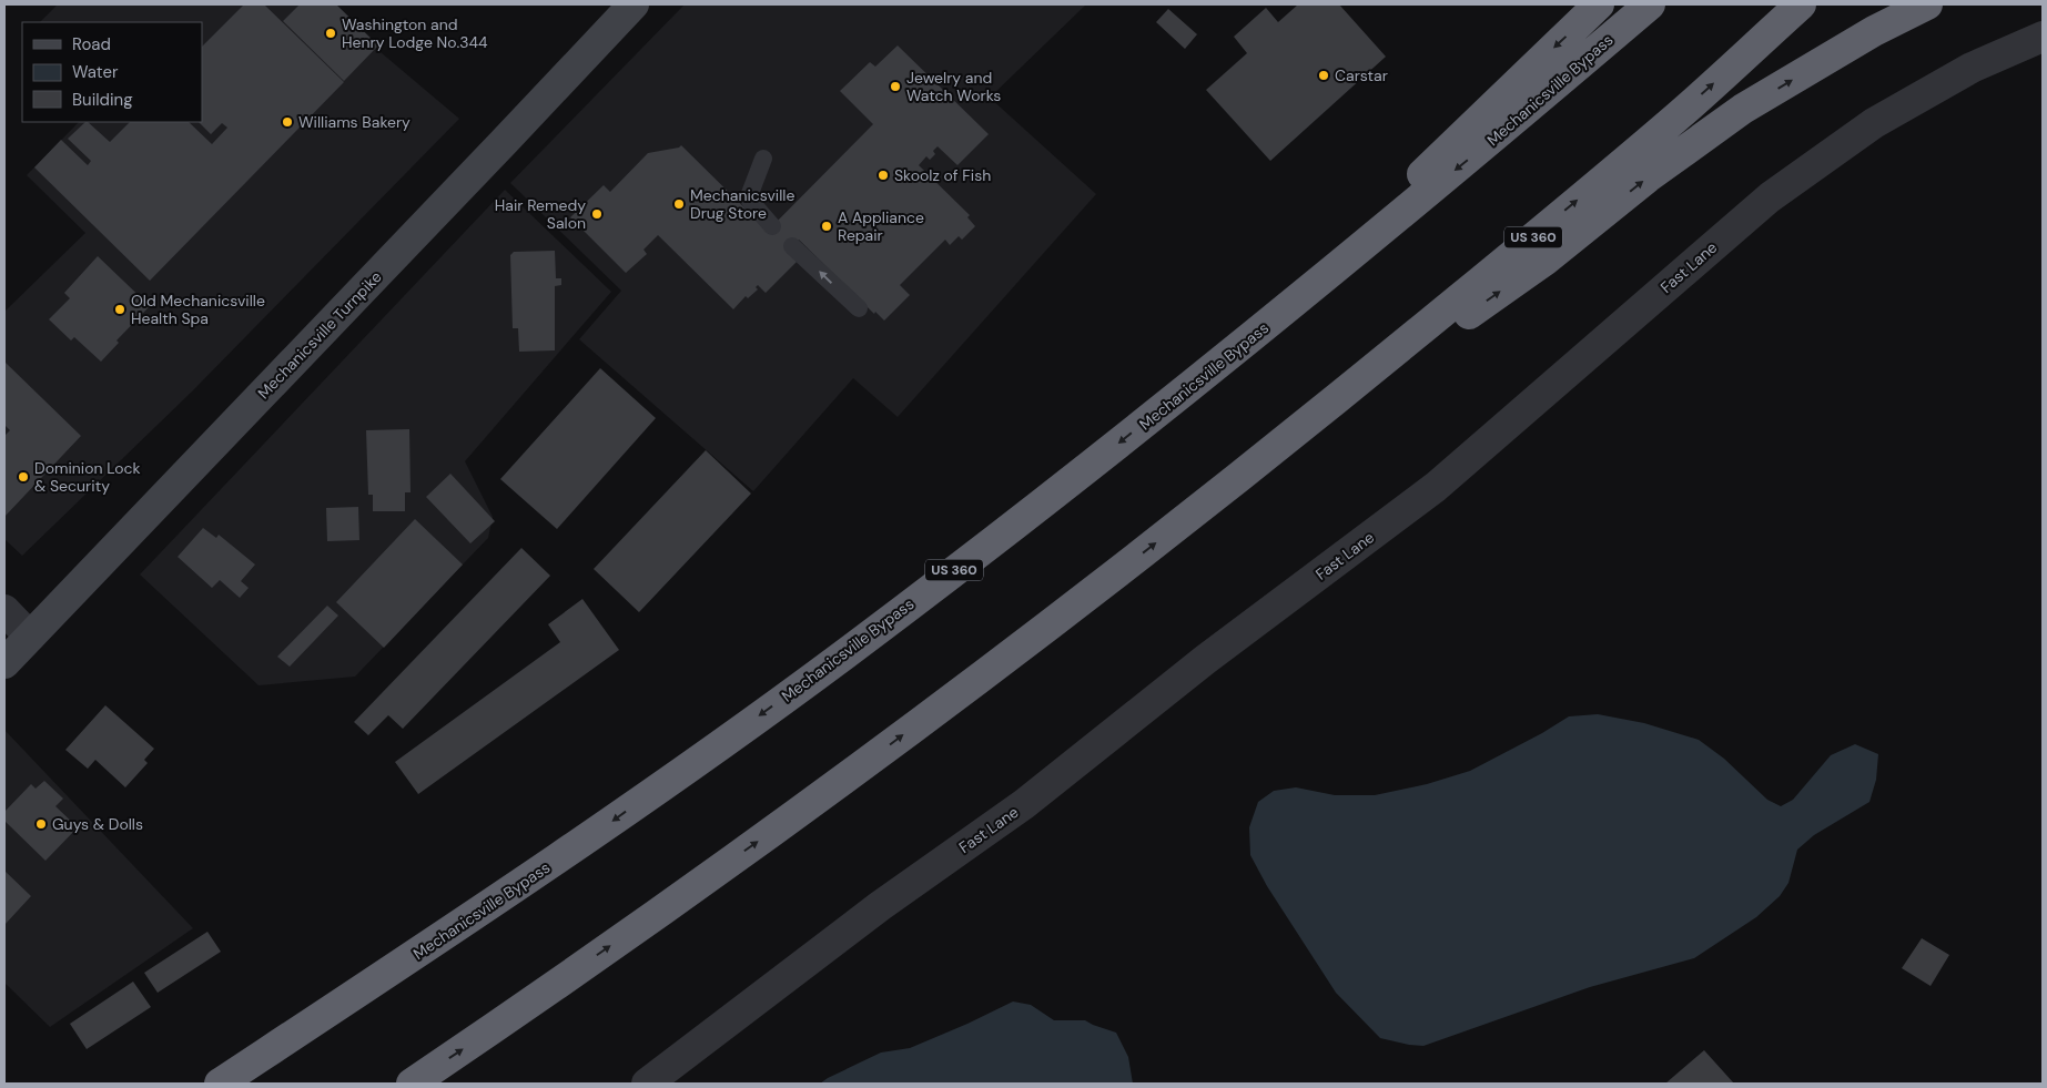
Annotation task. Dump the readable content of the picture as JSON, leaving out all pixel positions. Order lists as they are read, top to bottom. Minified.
{"streets":{"highway":["Mechanicsville Bypass","US 360"],"main road":["Mechanicsville Turnpike"],"street":["Fast Lane"]},"places":["Washington and Henry Lodge No.344","Carstar","Jewelry and Watch Works","Williams Bakery","Skoolz of Fish","Mechanicsville Drug Store","Hair Remedy Salon","A Appliance Repair","Old Mechanicsville Health Spa","Dominion Lock & Security","Guys & Dolls"],"legend":["Road","Water","Building"]}
